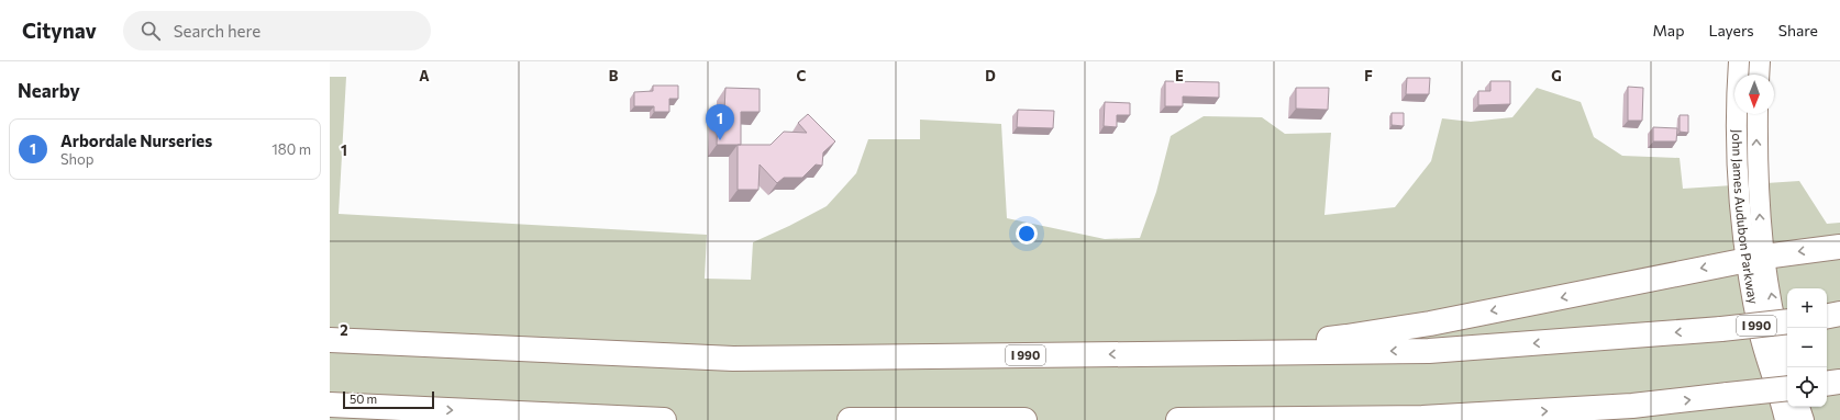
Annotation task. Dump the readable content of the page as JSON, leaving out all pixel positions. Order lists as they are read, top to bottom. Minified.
{"streets":{"highway":["I 990"],"main road":["John James Audubon Parkway"]},"scale_bar":"50 m","north":"bottom","page":{"header":"Citynav","search":"Search here","nav":["Map","Layers","Share"],"heading":"Nearby","pins":"1","list":[{"mark":"1","name":"Arbordale Nurseries","note":"Shop","value":"180 m"}],"map_buttons":["+","−"],"scale":"50 m"},"grid":{"columns":["A","B","C","D","E","F","G"],"rows":["1","2"]}}
